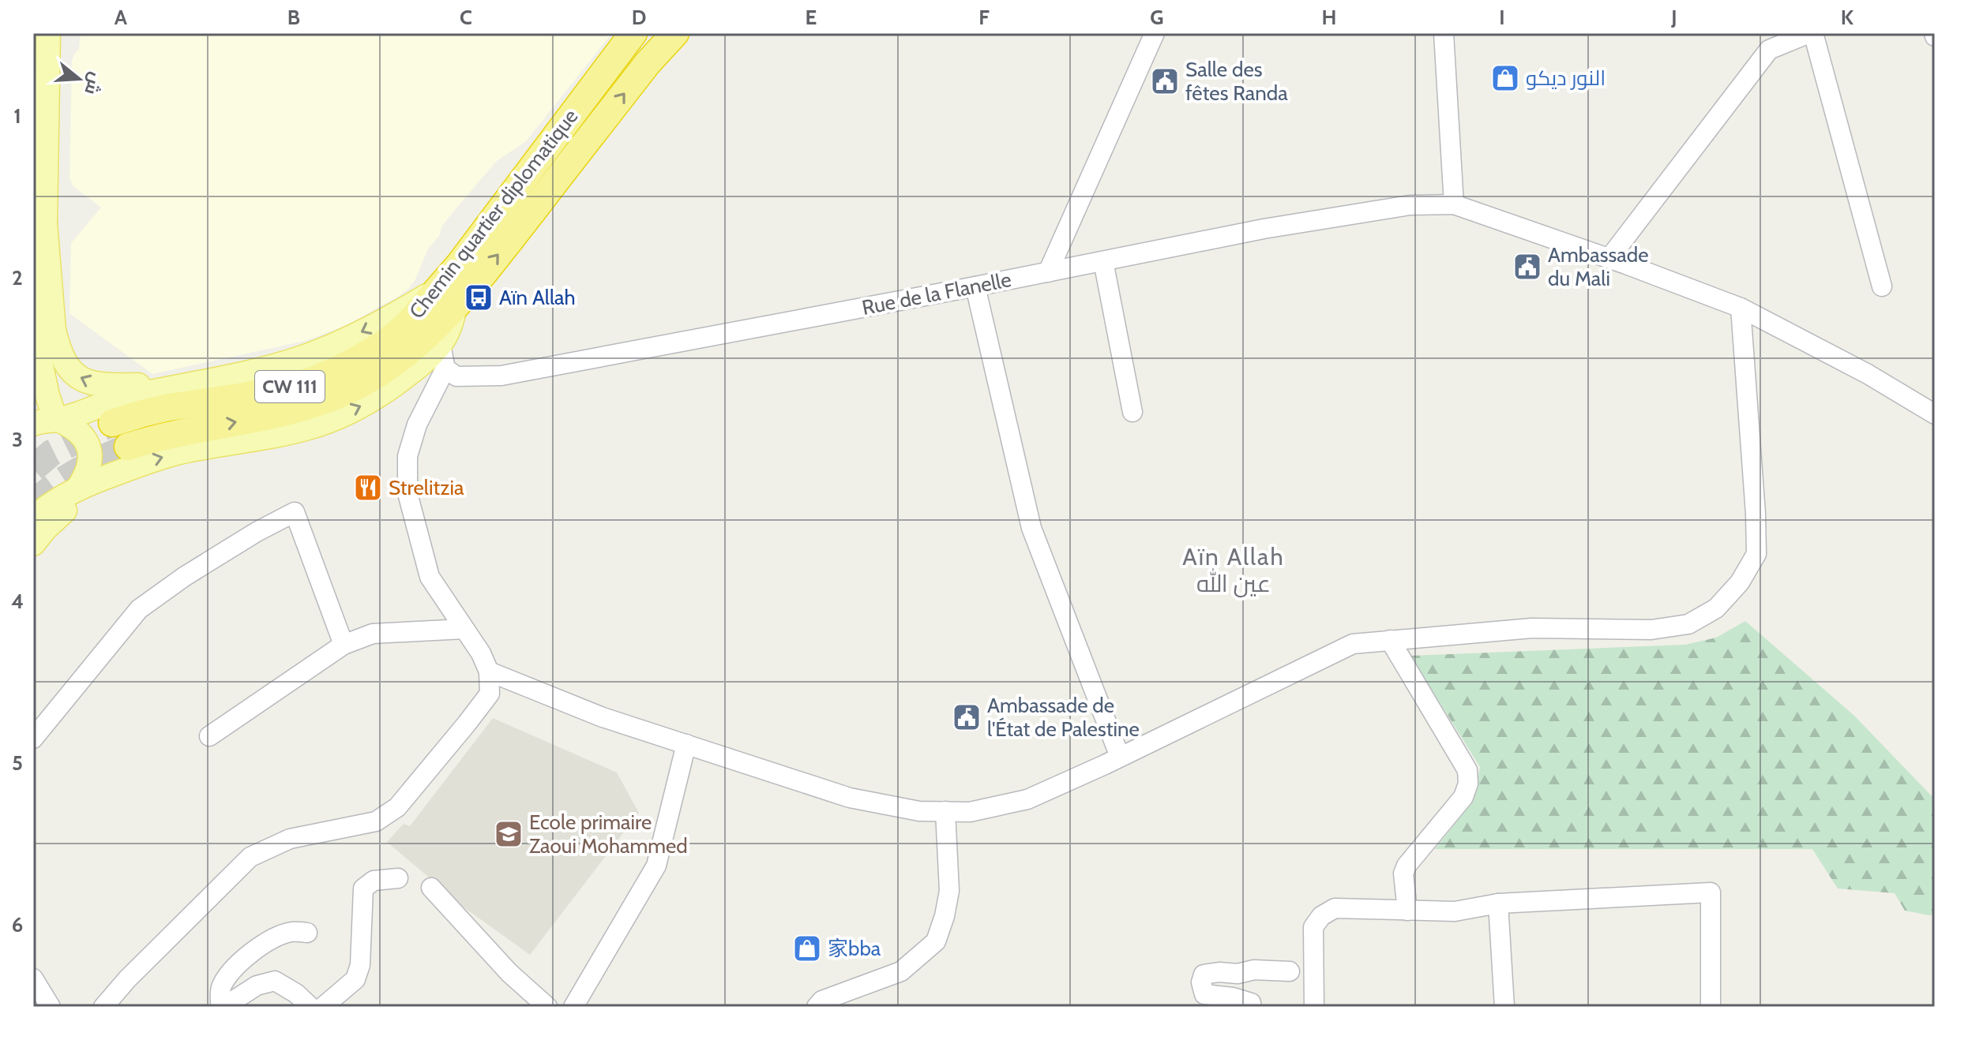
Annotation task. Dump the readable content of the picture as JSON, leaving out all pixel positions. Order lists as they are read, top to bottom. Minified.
{"streets":{"highway":["Chemin quartier diplomatique","CW 111"],"street":["Rue de la Flanelle"]},"crossings":[["Chemin quartier diplomatique","CW 111"]],"districts":["Aïn Allah عين الله"],"places":{"shop":["النور ديكو","家bba"],"public building":["Salle des fêtes Randa","Ambassade du Mali","Ambassade de l'État de Palestine"],"bus stop":["Aïn Allah"],"restaurant":["Strelitzia"],"school or university":["Ecole primaire Zaoui Mohammed"]},"north":"right","grid":{"columns":["A","B","C","D","E","F","G","H","I","J","K"],"rows":["1","2","3","4","5","6"]}}
